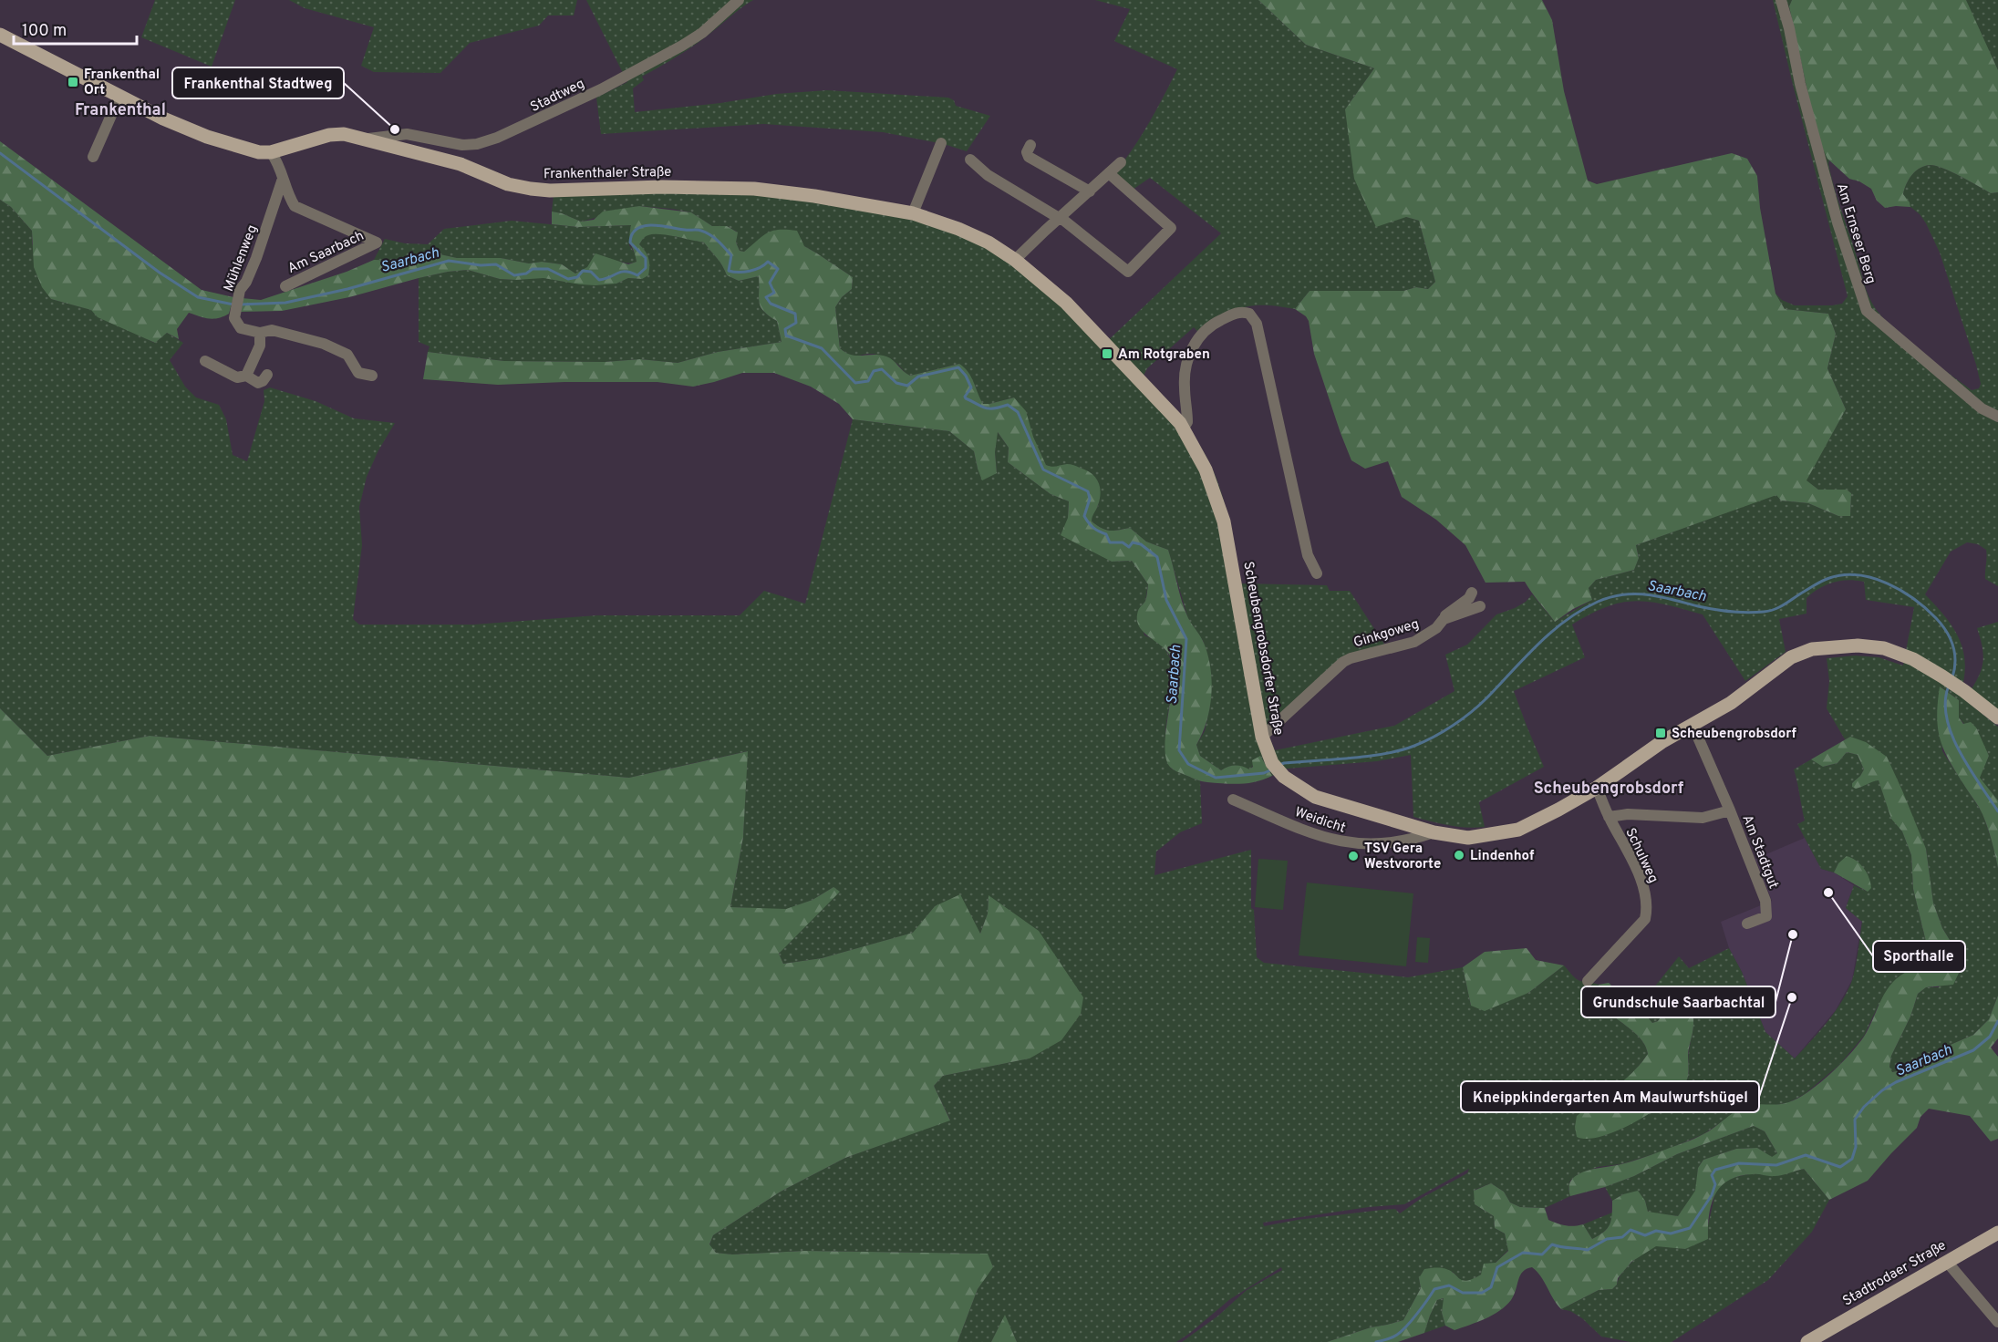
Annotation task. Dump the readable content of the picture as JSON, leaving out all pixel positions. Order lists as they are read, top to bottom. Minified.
{"streets":{"main road":["Frankenthaler Straße","Scheubengrobsdorfer Straße","Stadtrodaer Straße"],"street":["Stadtweg","Am Ernseer Berg","Am Saarbach","Mühlenweg","Ginkgoweg","Weidicht","Am Stadtgut","Schulweg"]},"crossings":[["Stadtweg","Frankenthaler Straße"],["Frankenthaler Straße","Scheubengrobsdorfer Straße"],["Am Saarbach","Mühlenweg"],["Ginkgoweg","Scheubengrobsdorfer Straße"],["Scheubengrobsdorfer Straße","Weidicht"],["Scheubengrobsdorfer Straße","Am Stadtgut"],["Scheubengrobsdorfer Straße","Schulweg"],["Am Stadtgut","Schulweg"]],"districts":["Frankenthal","Scheubengrobsdorf"],"water":["Saarbach"],"places":{"transit":["Frankenthal Ort","Am Rotgraben","Scheubengrobsdorf"],"other":["Frankenthal Stadtweg","Lindenhof","TSV Gera Westvororte","Sporthalle","Grundschule Saarbachtal","Kneippkindergarten Am Maulwurfshügel"]},"scale_bar":"100 m"}
